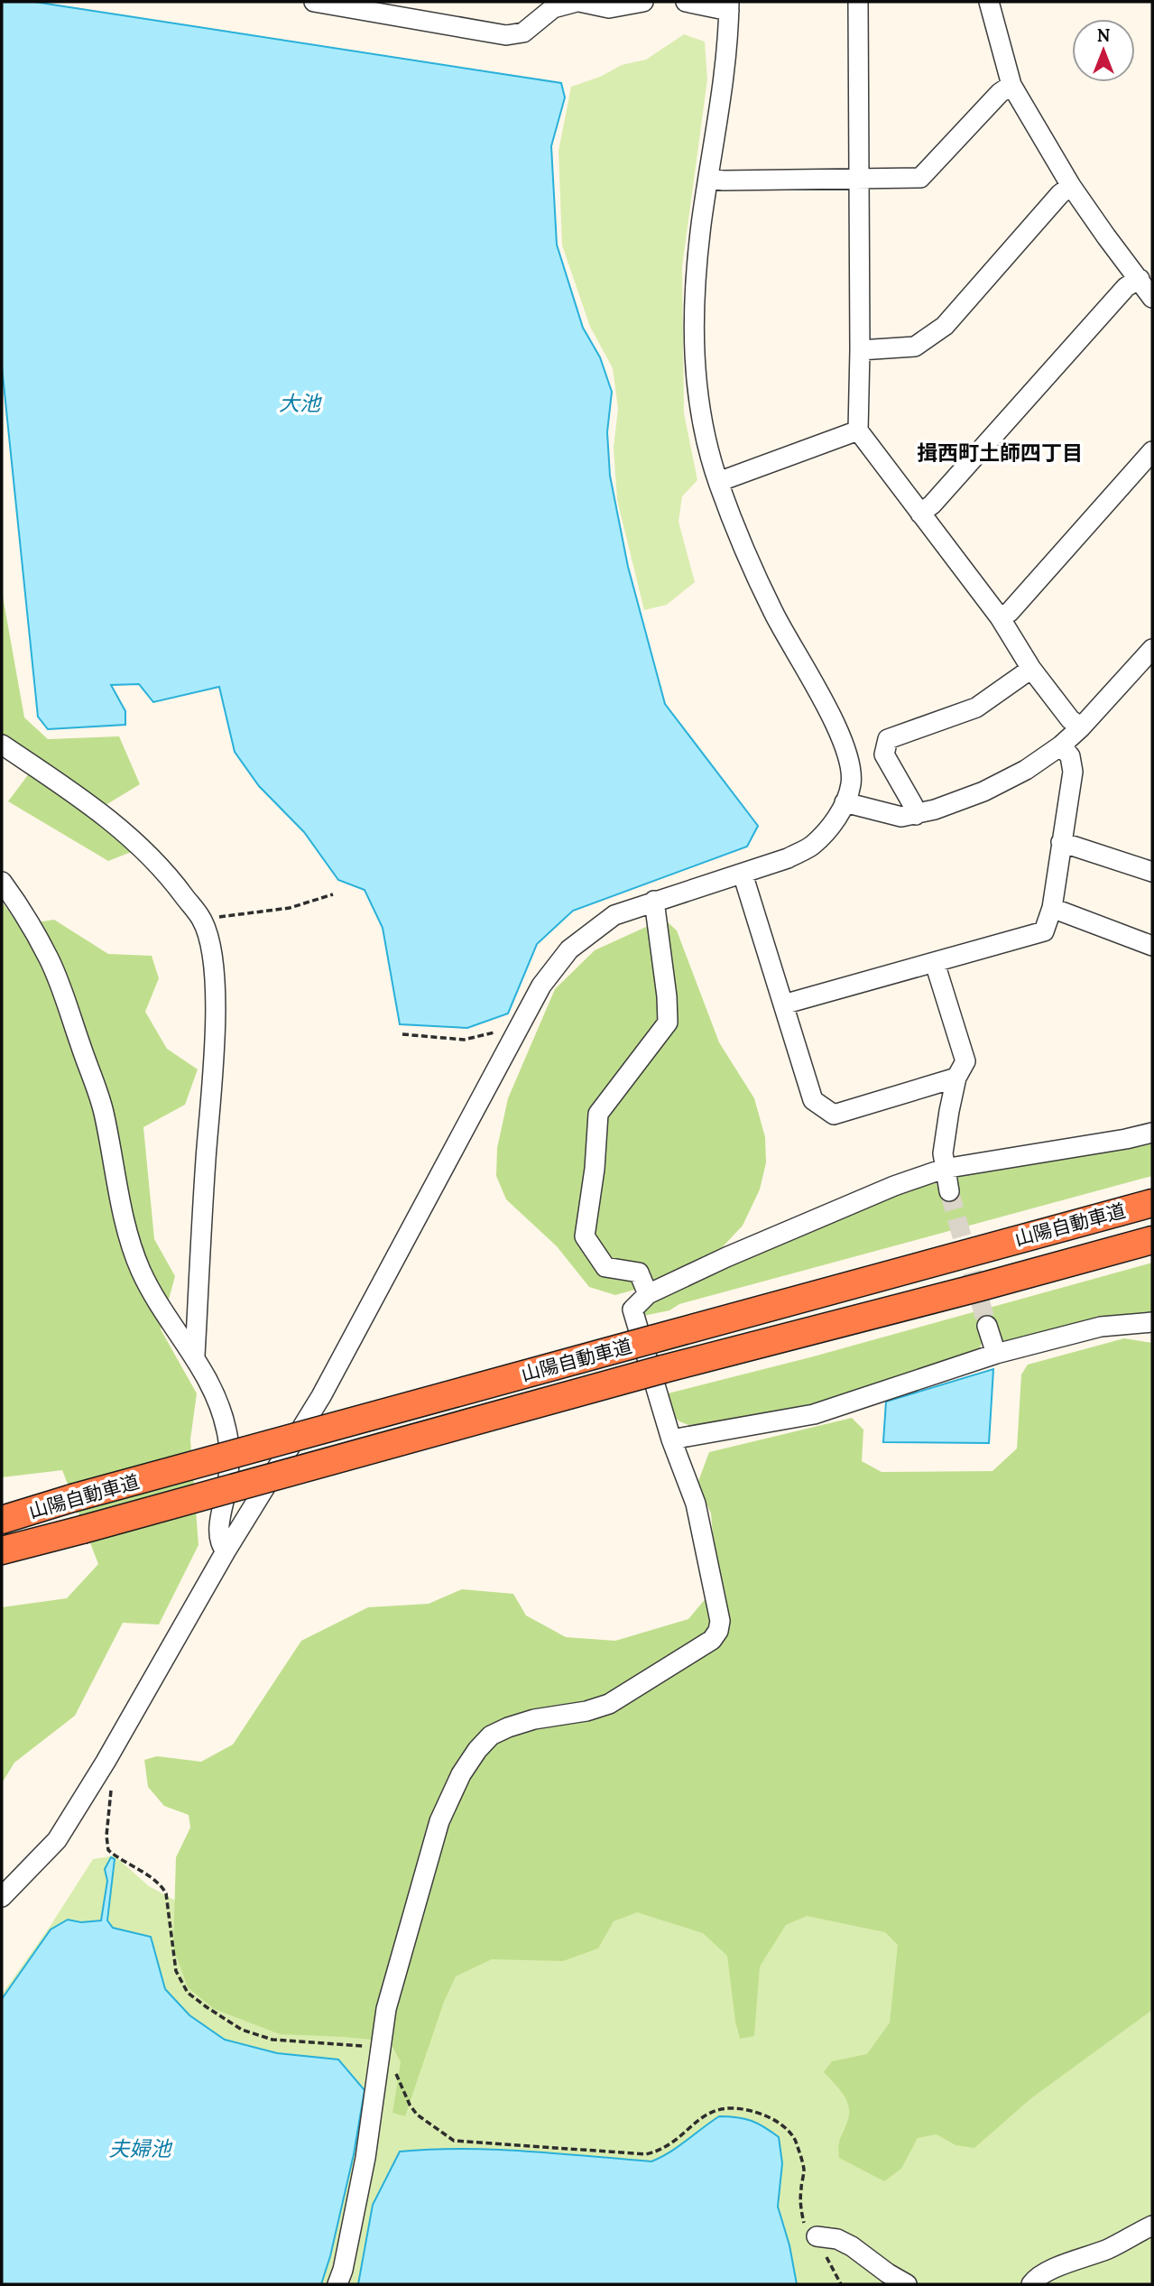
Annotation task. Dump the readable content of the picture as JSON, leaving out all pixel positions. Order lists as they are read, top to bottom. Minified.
{"streets":{"highway":["山陽自動車道"]},"districts":["揖西町土師四丁目"],"water":["大池","夫婦池"],"north":"top"}
